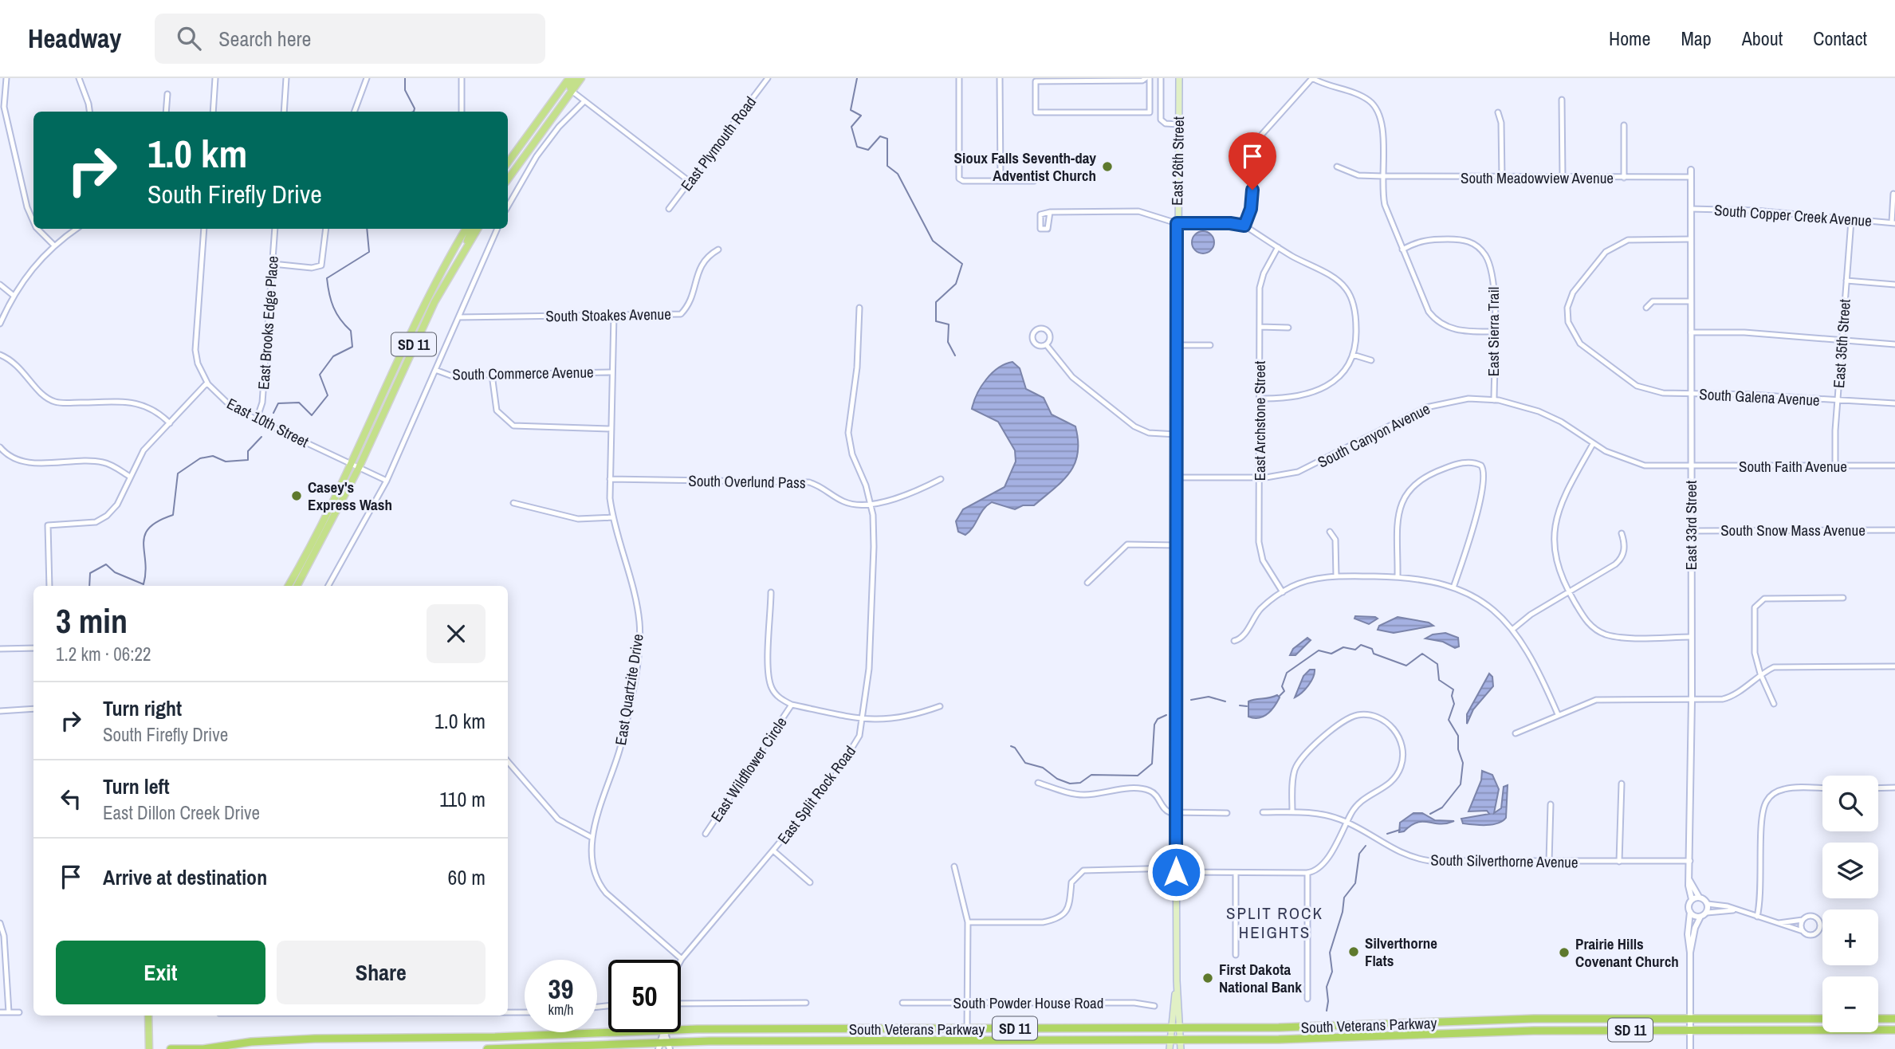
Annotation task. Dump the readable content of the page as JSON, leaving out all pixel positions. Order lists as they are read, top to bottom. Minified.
{"streets":{"highway":["SD 11","South Veterans Parkway"],"main road":["East 26th Street"],"street":["East Plymouth Road","South Meadowview Avenue","South Copper Creek Avenue","South Stoakes Avenue","East Brooks Edge Place","East Sierra Trail","East 35th Street","South Commerce Avenue","South Galena Avenue","East Archstone Street","East 10th Street","South Canyon Avenue","South Faith Avenue","South Overlund Pass","East 33rd Street","South Snow Mass Avenue","East Quartzite Drive","East Wildflower Circle","East Split Rock Road","South Silverthorne Avenue","South Powder House Road"]},"crossings":[["East 26th Street","South Canyon Avenue"],["East 26th Street","South Veterans Parkway"],["South Meadowview Avenue","East 33rd Street"],["South Copper Creek Avenue","East 35th Street"],["South Copper Creek Avenue","East 33rd Street"],["South Stoakes Avenue","East Quartzite Drive"],["East Brooks Edge Place","East 10th Street"],["East Sierra Trail","South Canyon Avenue"],["East 35th Street","South Galena Avenue"],["East 35th Street","South Faith Avenue"],["SD 11","East 10th Street"],["South Commerce Avenue","East Quartzite Drive"],["South Galena Avenue","East 33rd Street"],["East Archstone Street","South Canyon Avenue"],["South Canyon Avenue","South Faith Avenue"],["South Canyon Avenue","East 33rd Street"],["South Faith Avenue","East 33rd Street"],["South Overlund Pass","East Quartzite Drive"],["South Overlund Pass","East Split Rock Road"],["East 33rd Street","South Snow Mass Avenue"],["East 33rd Street","South Silverthorne Avenue"],["East 33rd Street","South Veterans Parkway"],["East Quartzite Drive","East Split Rock Road"]],"districts":["SPLIT ROCK HEIGHTS"],"places":["Sioux Falls Seventh-day Adventist Church","Casey's Express Wash","Silverthorne Flats","Prairie Hills Covenant Church","First Dakota National Bank"],"page":{"header":"Headway","search":"Search here","nav":["Home","Map","About","Contact"],"turn":["1.0 km","South Firefly Drive"],"heading":["3 min","1.2 km · 06:22"],"list":[{"name":"Turn right","note":"South Firefly Drive","value":"1.0 km"},{"name":"Turn left","note":"East Dillon Creek Drive","value":"110 m"},{"name":"Arrive at destination","value":"60 m"}],"map_buttons":["+","−"],"buttons":["Exit","Share"],"speed":"39 km/h","limit":"50"}}
